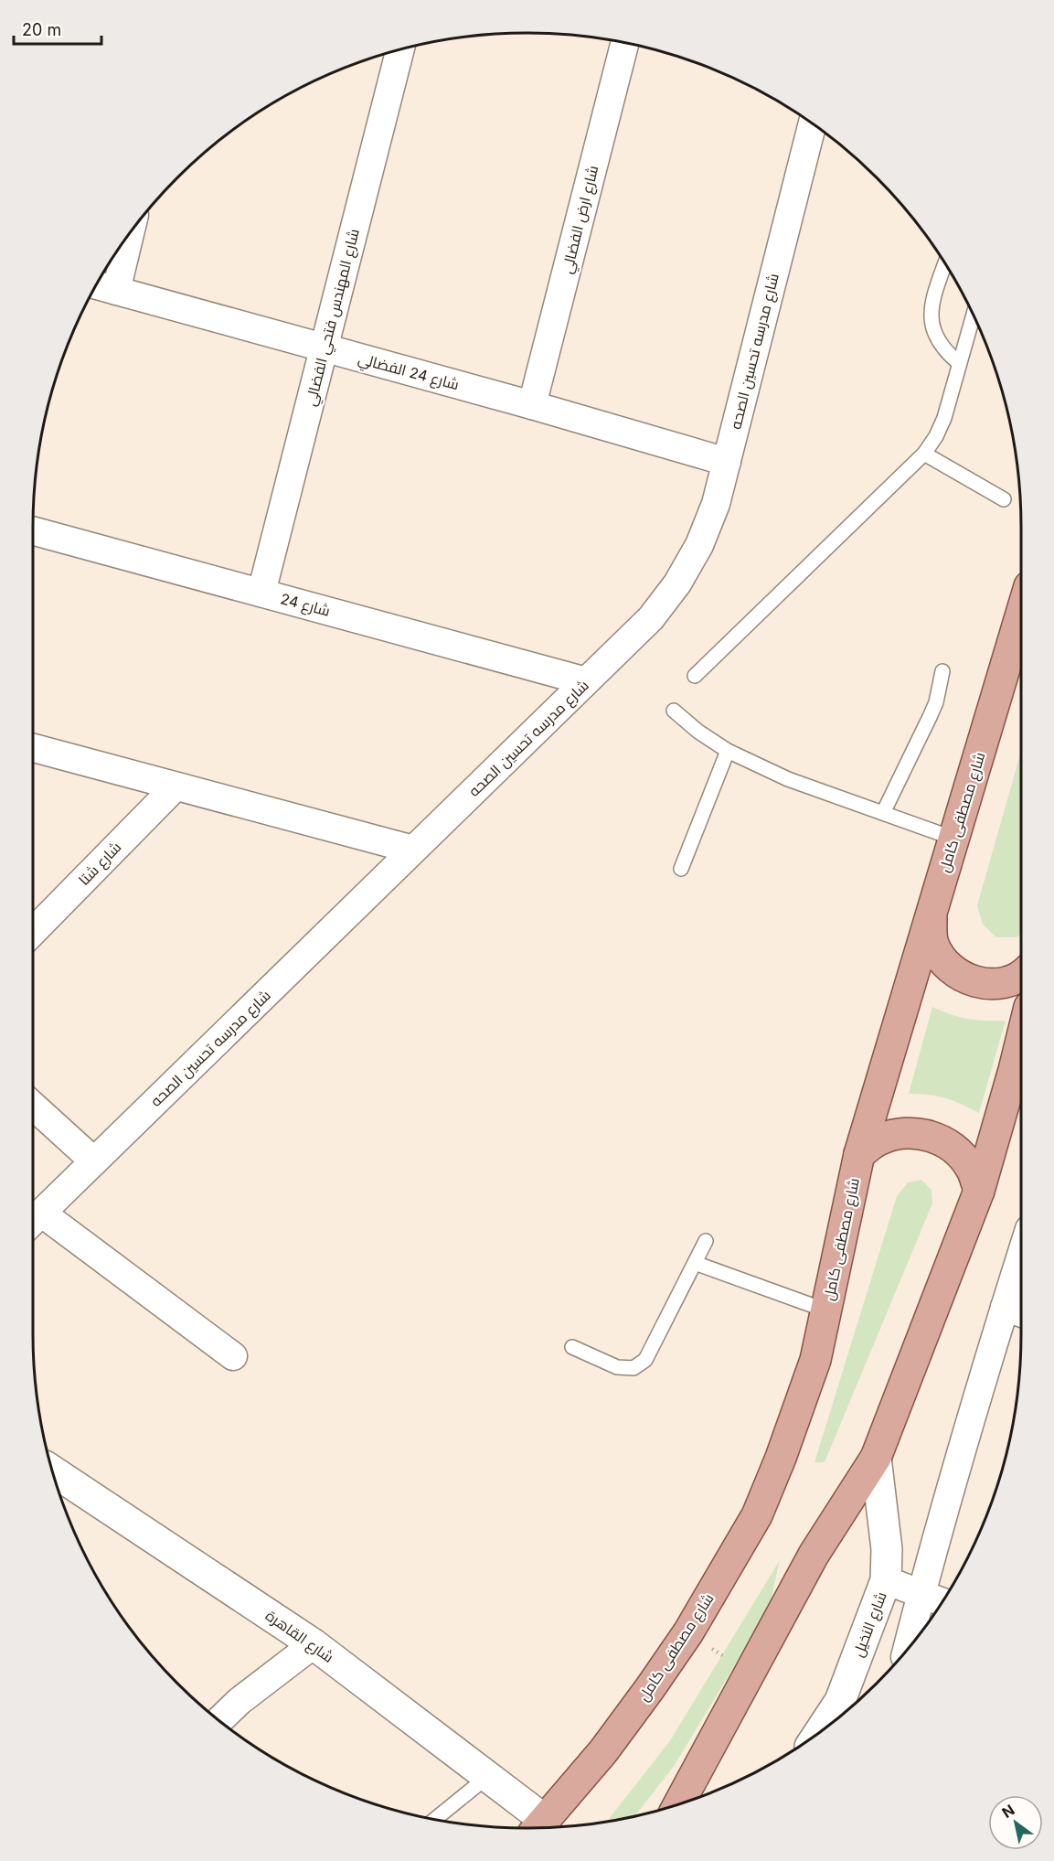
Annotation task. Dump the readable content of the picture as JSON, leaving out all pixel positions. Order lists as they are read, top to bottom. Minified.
{"streets":{"main road":["شارع مصطفى كامل"],"street":["شارع ارض الفضالي","شارع المهندس فتحي الفضالي","شارع مدرسه تحسين الصحه","شارع 24 الفضالي","شارع 24","شارع شتا","شارع النخيل","شارع القاهرة"]},"crossings":[["شارع ارض الفضالي","شارع 24 الفضالي"],["شارع المهندس فتحي الفضالي","شارع 24 الفضالي"],["شارع المهندس فتحي الفضالي","شارع 24"],["شارع مدرسه تحسين الصحه","شارع 24 الفضالي"],["شارع مدرسه تحسين الصحه","شارع 24"],["شارع مصطفى كامل","شارع القاهرة"]],"scale_bar":"20 m","north":"top left"}
